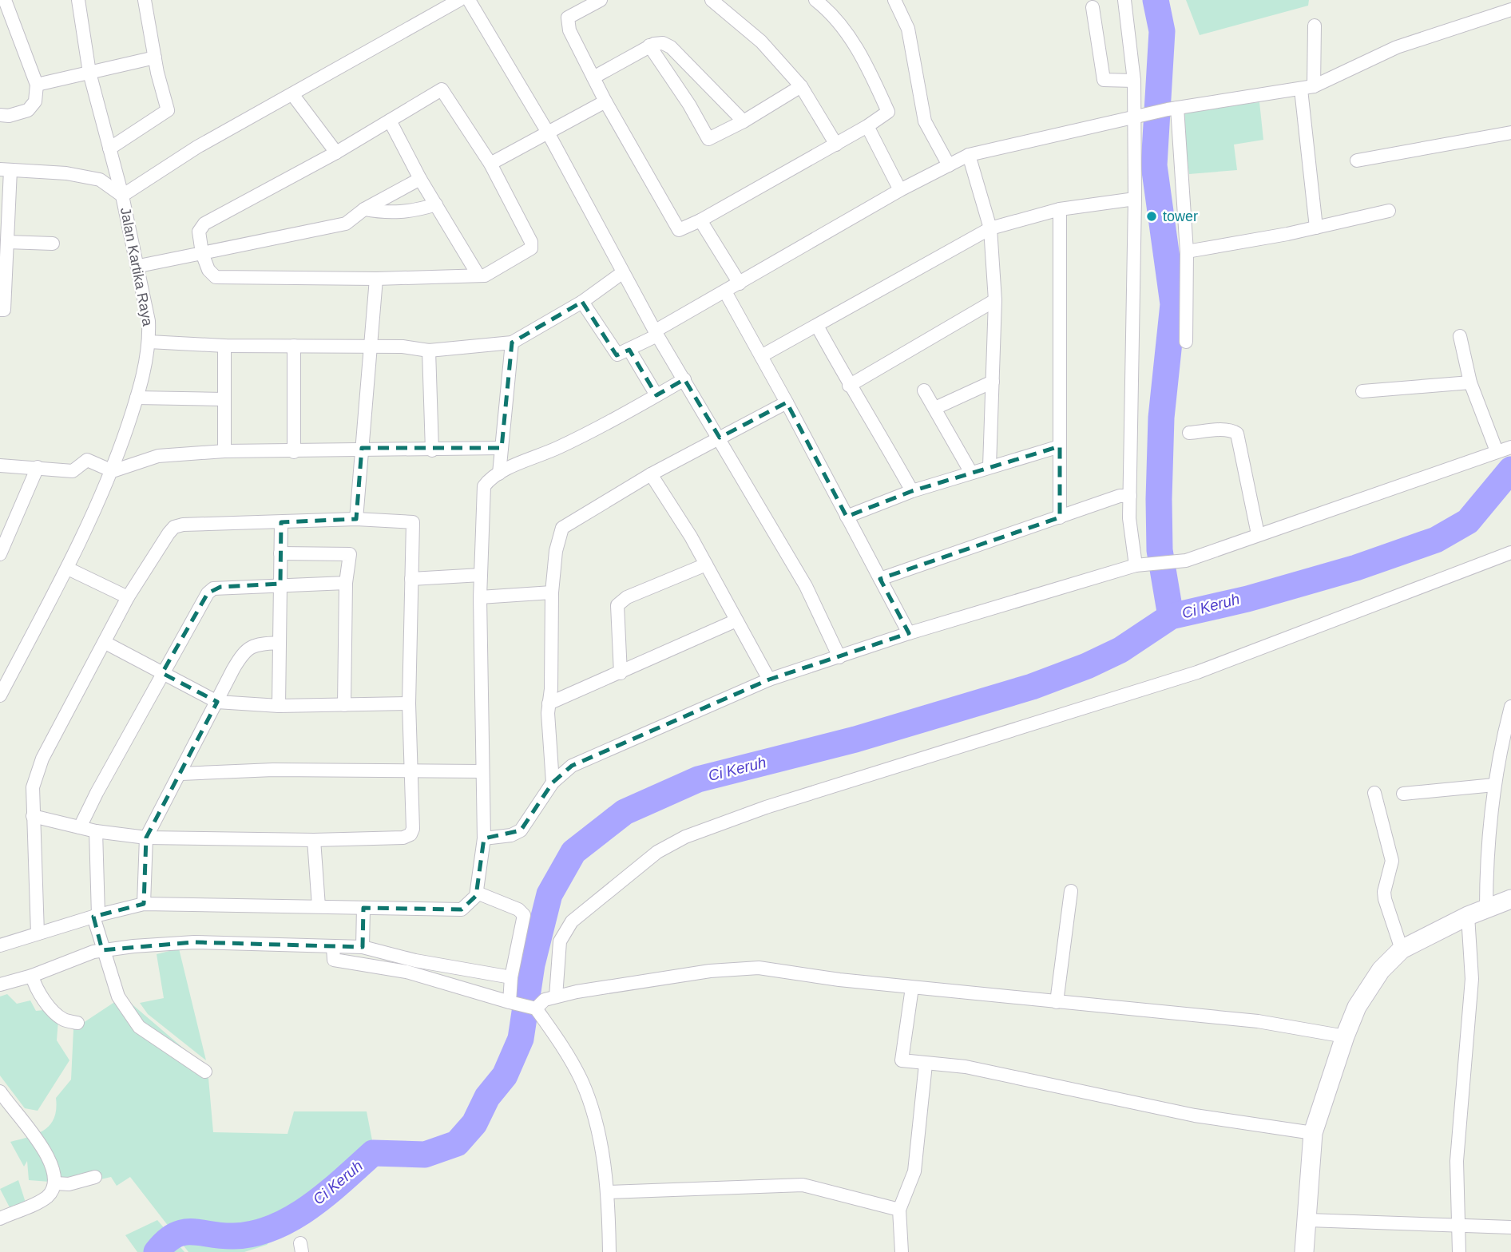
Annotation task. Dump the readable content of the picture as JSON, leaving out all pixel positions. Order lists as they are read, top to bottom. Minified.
{"streets":{"street":["Jalan Kartika Raya"]},"water":["Ci Keruh"],"places":["tower"]}
